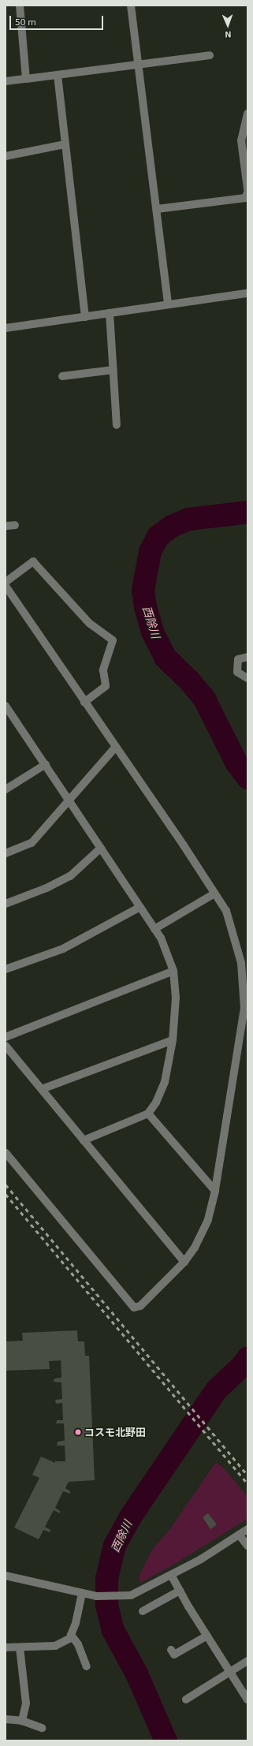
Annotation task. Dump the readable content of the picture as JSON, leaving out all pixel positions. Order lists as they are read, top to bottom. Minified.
{"water":["西除川"],"places":["コスモ北野田"],"scale_bar":"50 m","north":"bottom"}
